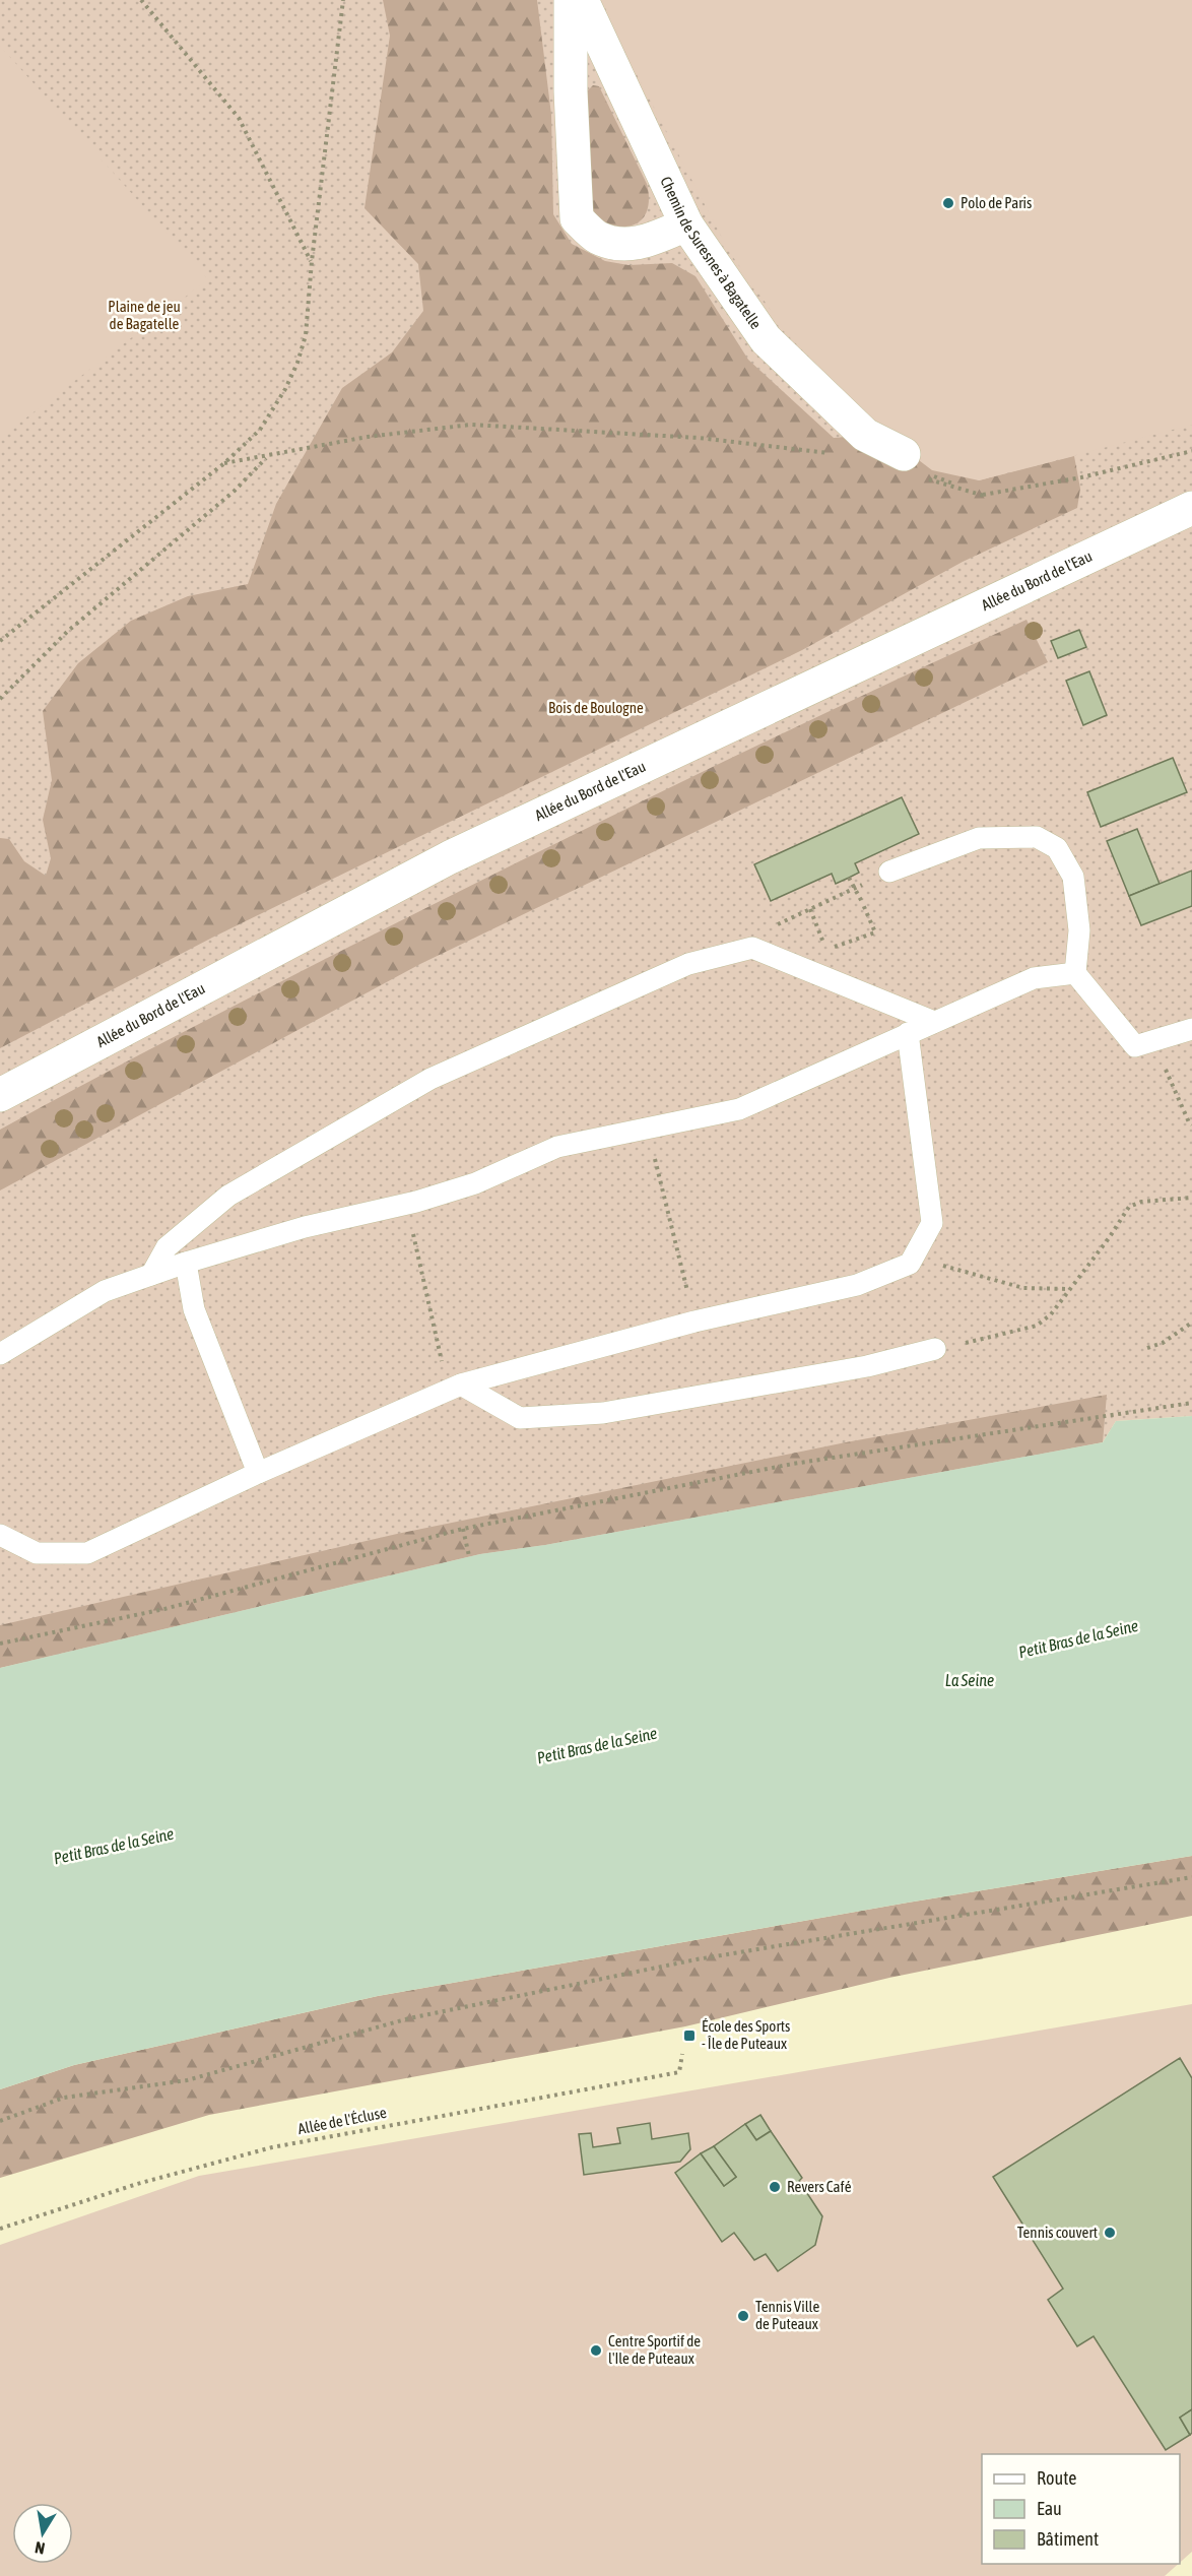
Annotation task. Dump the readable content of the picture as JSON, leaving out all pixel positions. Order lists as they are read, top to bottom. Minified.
{"streets":{"main road":["Chemin de Suresnes à Bagatelle","Allée du Bord de l'Eau"],"path":["Allée de l'Écluse"]},"water":["Petit Bras de la Seine","La Seine"],"parks":["Plaine de jeu de Bagatelle","Bois de Boulogne"],"places":{"other":["Polo de Paris","Revers Café","Tennis couvert","Tennis Ville de Puteaux","Centre Sportif de l'Ile de Puteaux"],"transit":["École des Sports - Île de Puteaux"]},"legend":["Route","Eau","Bâtiment"],"north":"bottom"}
